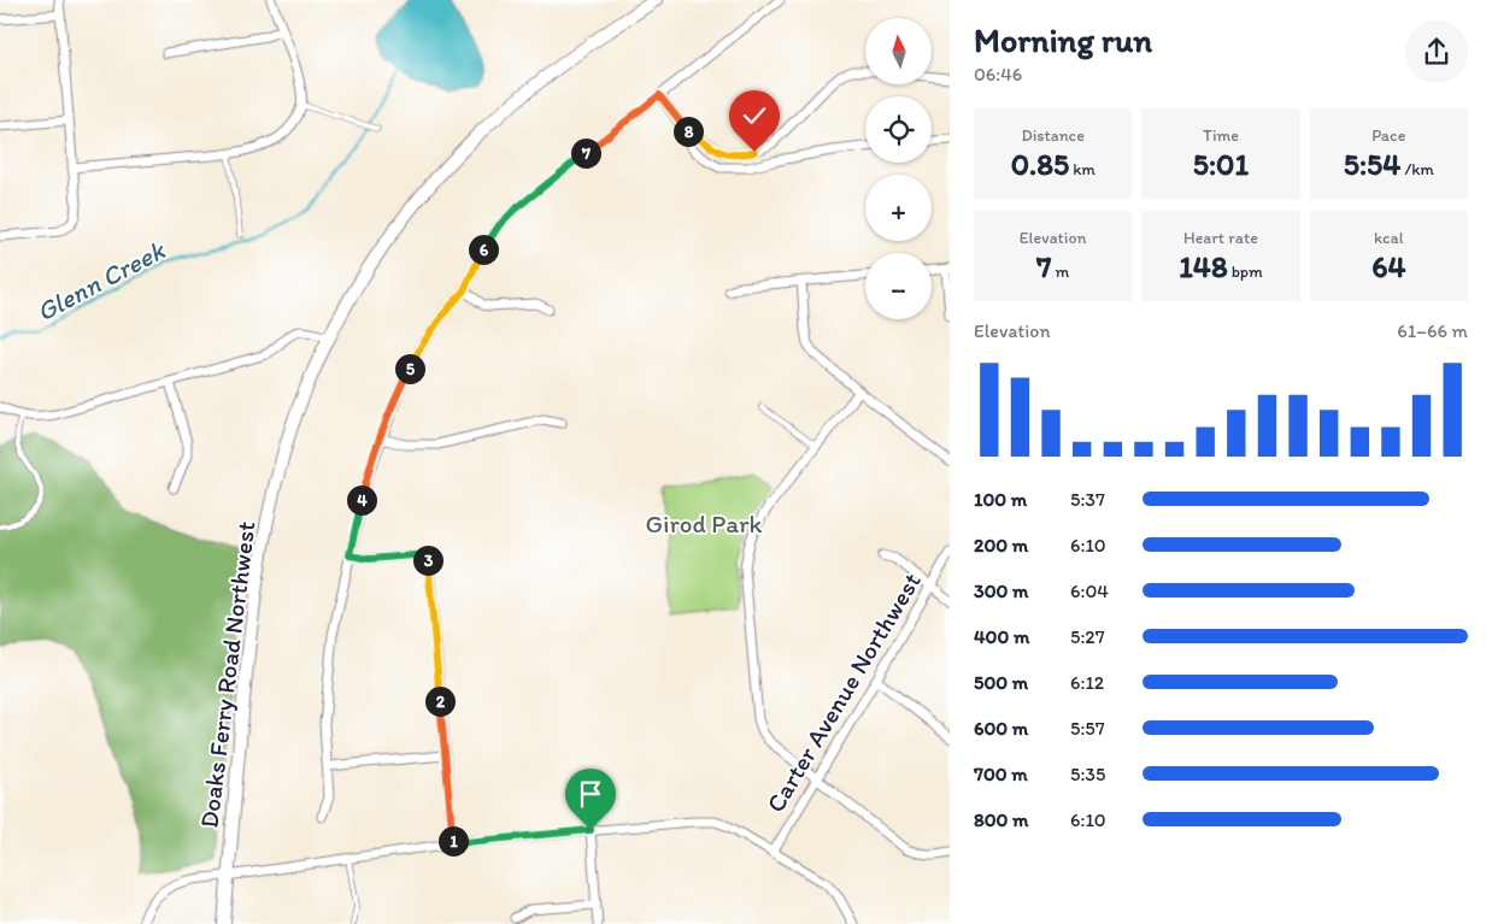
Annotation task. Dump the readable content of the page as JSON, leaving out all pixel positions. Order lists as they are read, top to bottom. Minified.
{"streets":{"main road":["Doaks Ferry Road Northwest"],"street":["Carter Avenue Northwest"]},"water":["Glenn Creek"],"parks":["Girod Park"],"north":"top","page":{"heading":["Morning run","06:46"],"map_buttons":["+","−"],"stats":[["Distance","0.85 km"],["Time","5:01"],["Pace","5:54 /km"],["Elevation","7 m"],["Heart rate","148 bpm"],["kcal","64"]],"pins":["8","7","6","5","4","3","2","1"],"chart":["Elevation","61–66 m"],"list":[{"name":"100 m","note":"5:37"},{"name":"200 m","note":"6:10"},{"name":"300 m","note":"6:04"},{"name":"400 m","note":"5:27"},{"name":"500 m","note":"6:12"},{"name":"600 m","note":"5:57"},{"name":"700 m","note":"5:35"},{"name":"800 m","note":"6:10"}]}}
